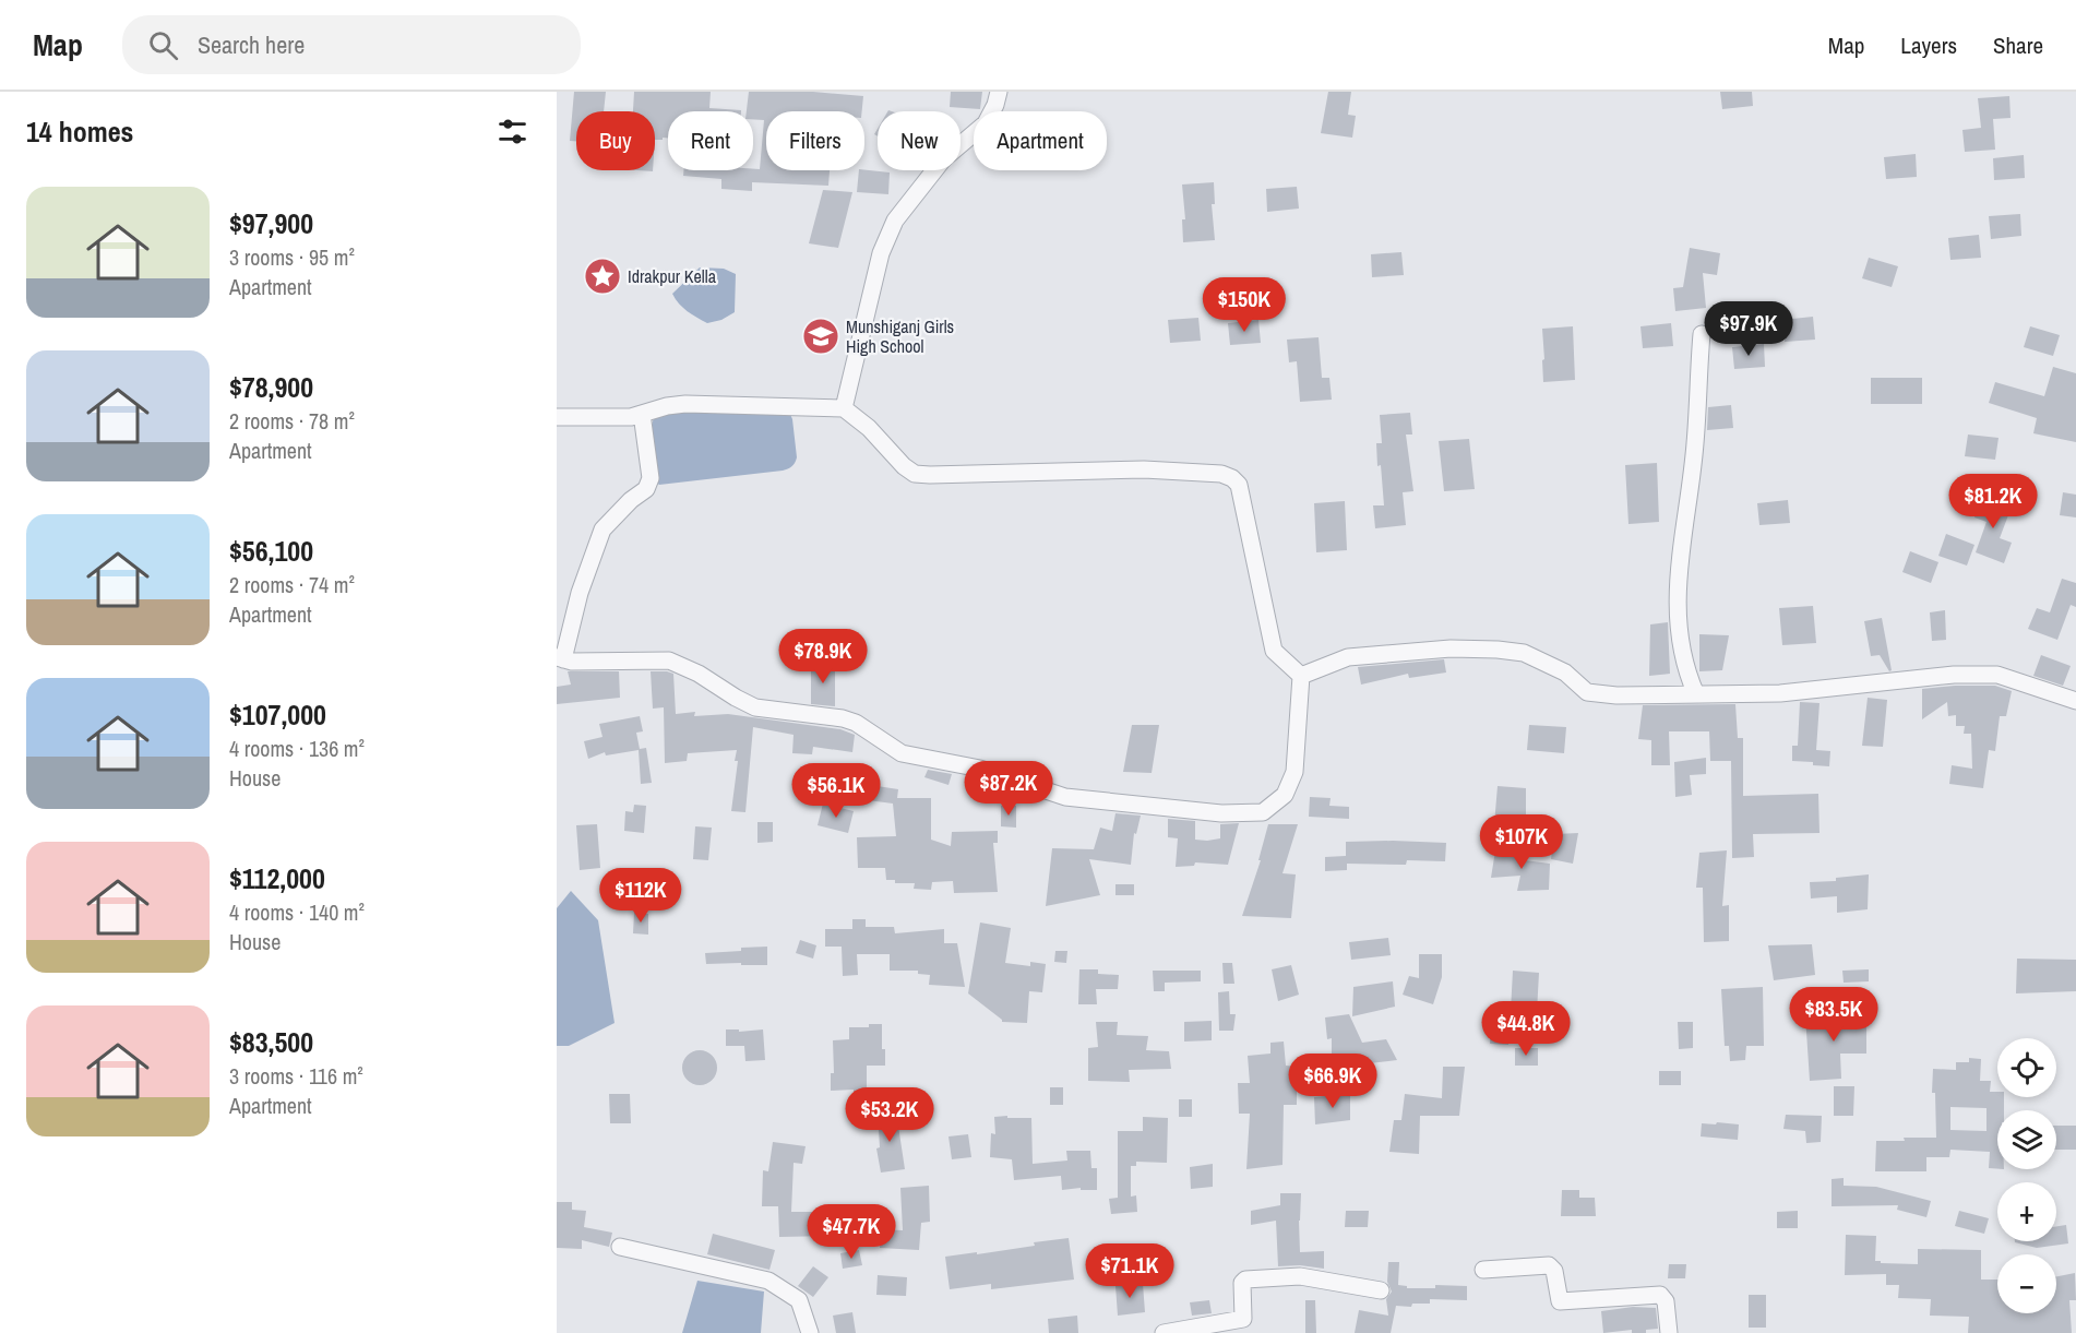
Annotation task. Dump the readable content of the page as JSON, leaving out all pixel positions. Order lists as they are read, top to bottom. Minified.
{"places":{"place":["Idrakpur Kella"],"school or university":["Munshiganj Girls High School"]},"page":{"header":"Map","search":"Search here","nav":["Map","Layers","Share"],"heading":"14 homes","chip":["Buy","Rent","Filters","New","Apartment"],"list":[{"name":"$97,900","note":"3 rooms · 95 m² · Apartment"},{"name":"$78,900","note":"2 rooms · 78 m² · Apartment"},{"name":"$56,100","note":"2 rooms · 74 m² · Apartment"},{"name":"$107,000","note":"4 rooms · 136 m² · House"},{"name":"$112,000","note":"4 rooms · 140 m² · House"},{"name":"$83,500","note":"3 rooms · 116 m² · Apartment"}],"price":["$150K","$97.9K","$81.2K","$78.9K","$87.2K","$56.1K","$107K","$112K","$83.5K","$44.8K","$66.9K","$53.2K","$47.7K","$71.1K"],"map_buttons":["+","−"]}}
